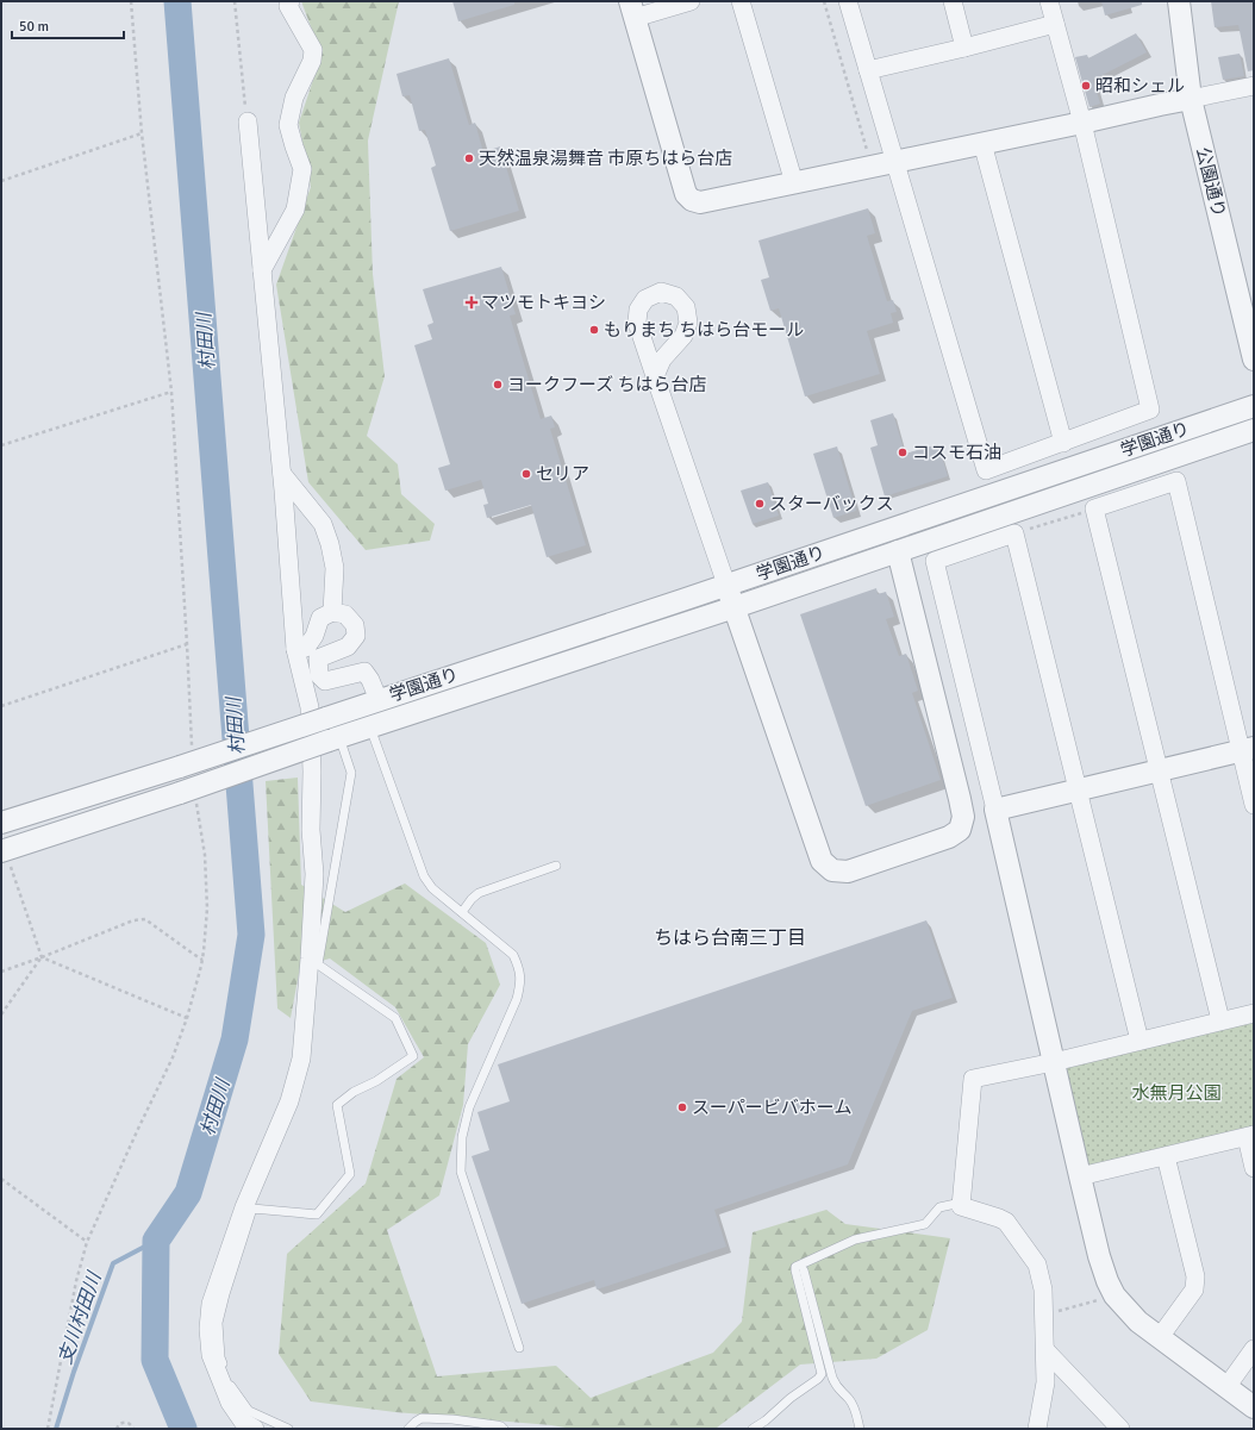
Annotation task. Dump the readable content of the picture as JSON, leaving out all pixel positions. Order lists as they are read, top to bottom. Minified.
{"streets":{"street":["公園通り","学園通り"]},"districts":["ちはら台南三丁目"],"water":["村田川","支川村田川"],"parks":["水無月公園"],"places":{"other":["昭和シェル","天然温泉湯舞音 市原ちはら台店","もりまち ちはら台モール","ヨークフーズ ちはら台店","コスモ石油","セリア","スターバックス","スーパービバホーム"],"health":["マツモトキヨシ"]},"scale_bar":"50 m"}
